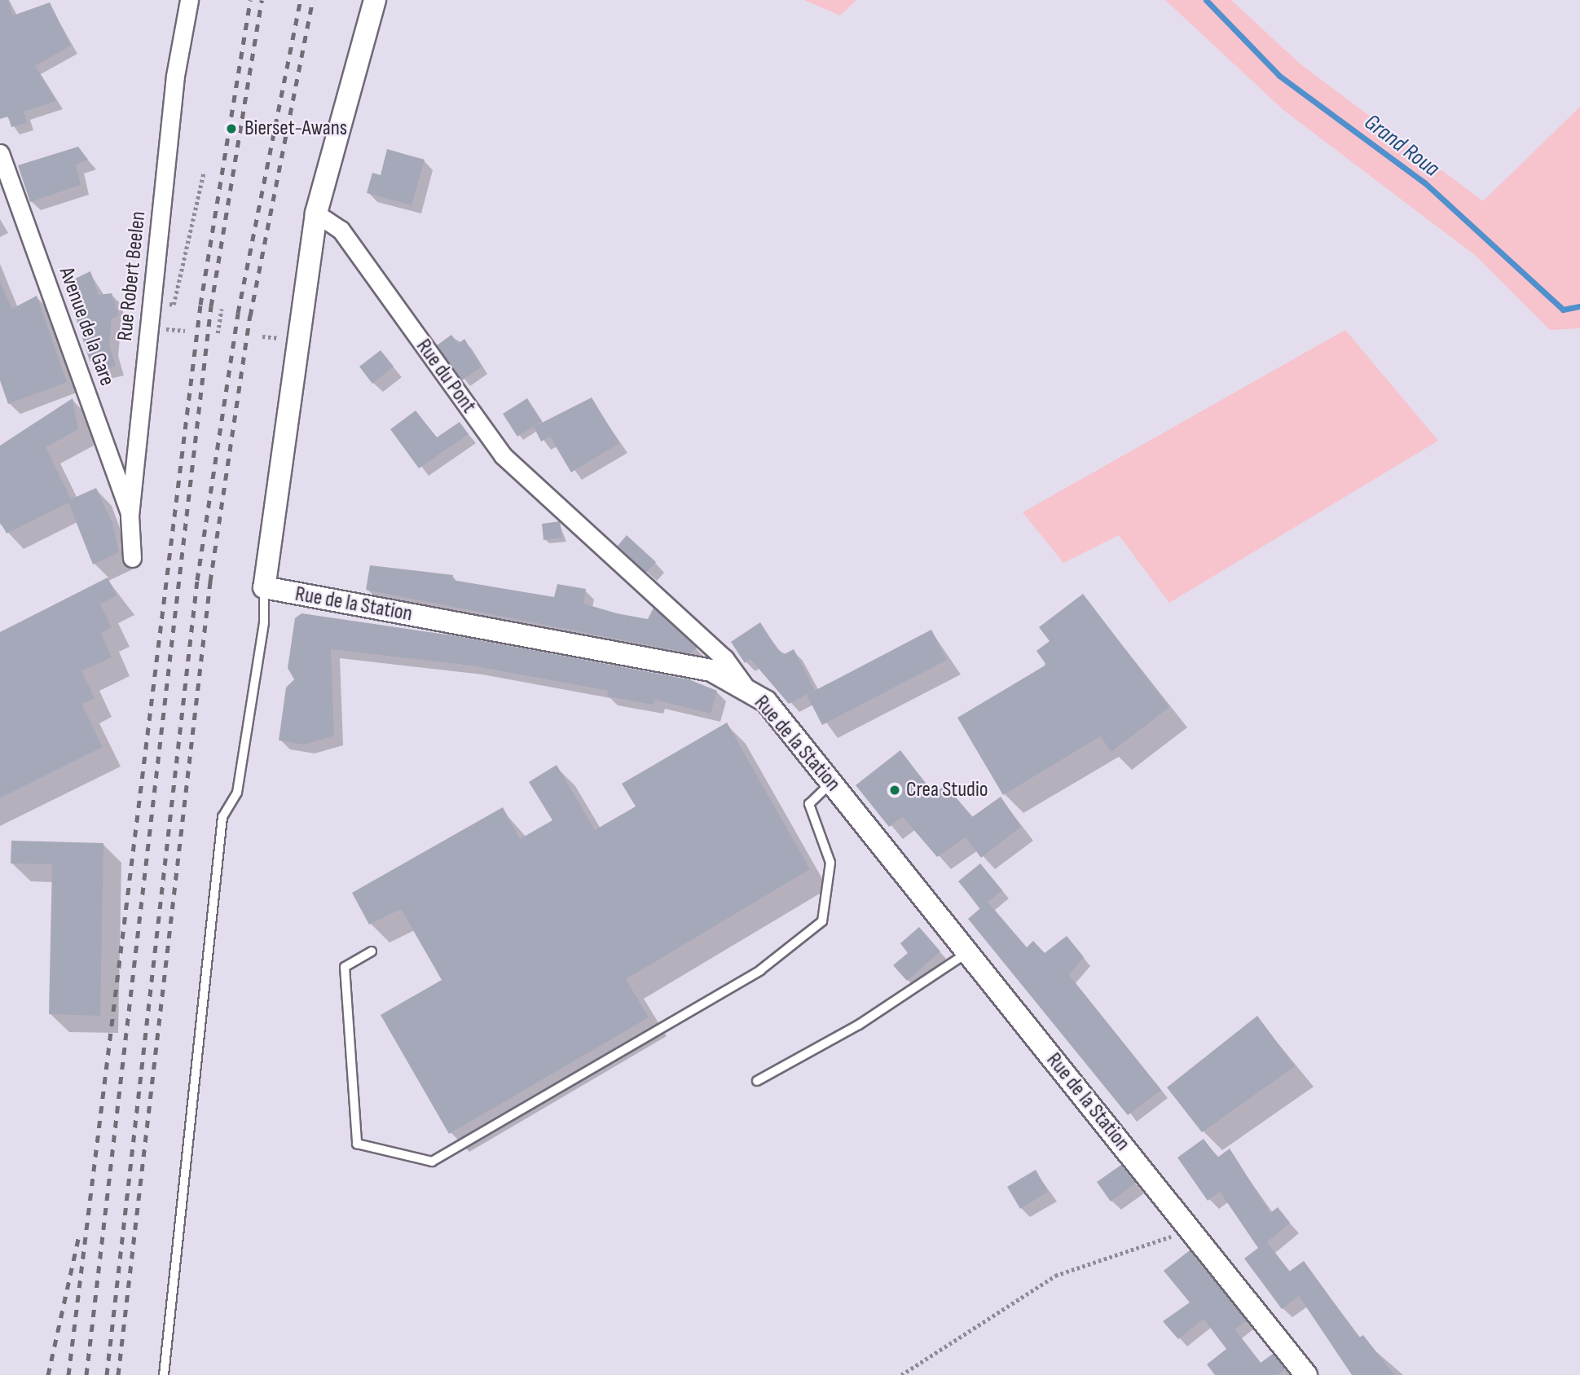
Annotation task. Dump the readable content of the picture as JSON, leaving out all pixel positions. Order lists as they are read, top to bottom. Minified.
{"streets":{"street":["Rue Robert Beelen","Avenue de la Gare","Rue du Pont","Rue de la Station"]},"crossings":[["Rue Robert Beelen","Avenue de la Gare"],["Rue du Pont","Rue de la Station"]],"water":["Grand Roua"],"places":["Bierset-Awans","Crea Studio"]}
